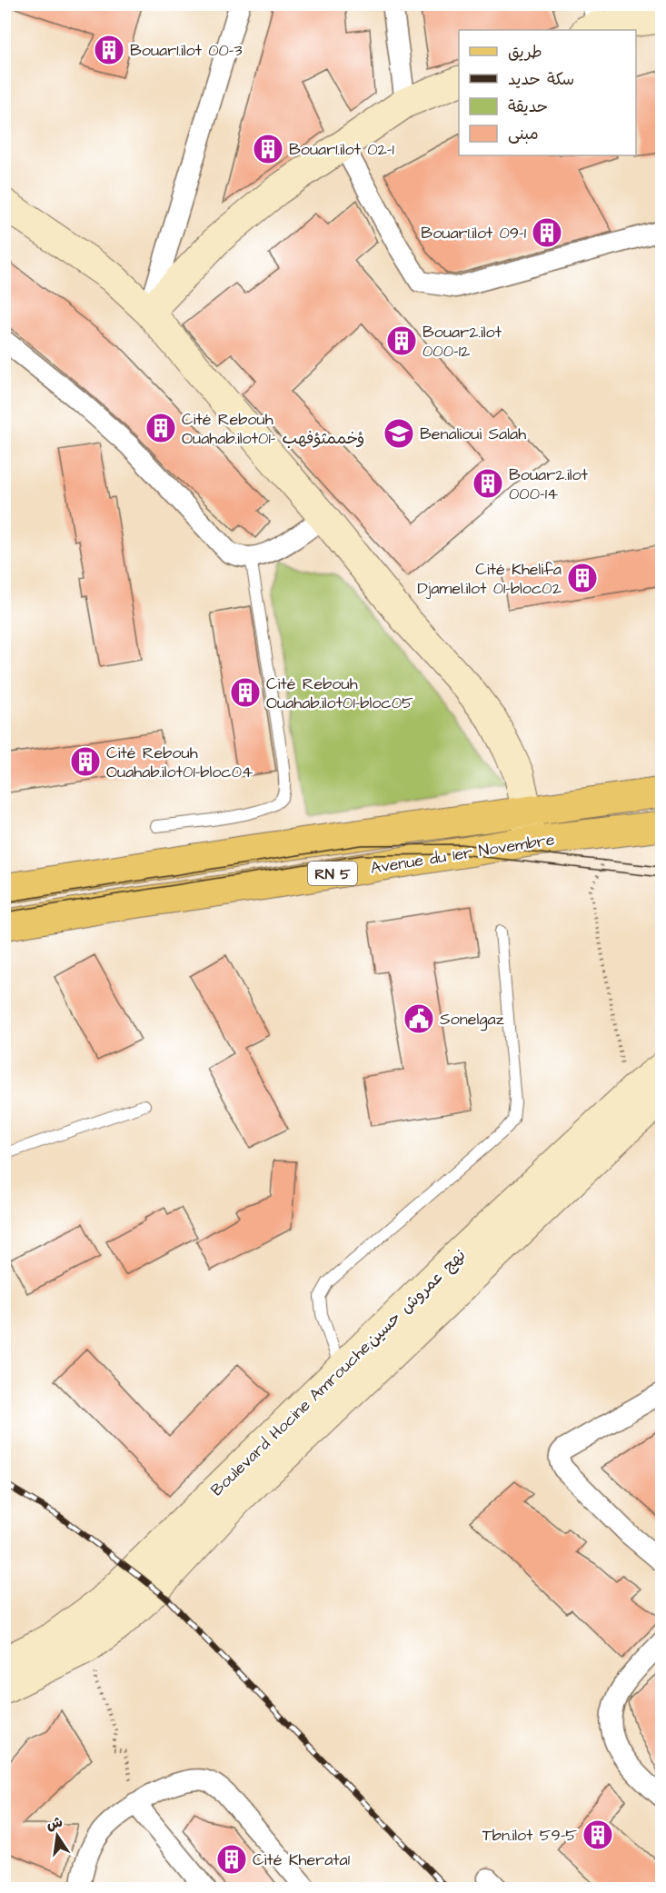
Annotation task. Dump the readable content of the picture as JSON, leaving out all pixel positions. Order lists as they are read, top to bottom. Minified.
{"streets":{"main road":["Avenue du 1er Novembre","RN 5","Boulevard Hocine Amrouche;نهج عمروش حسين"]},"places":{"building":["Bouar1.ilot 00-3","Bouar1.ilot 02-1","Bouar1.ilot 09-1","Bouar2.ilot 000-12","Cité Rebouh Ouahab.ilot01- ؤخممثؤفهب","Bouar2.ilot 000-14","Cité Khelifa Djamel.ilot 01-bloc02","Cité Rebouh Ouahab.ilot01-bloc05","Cité Rebouh Ouahab.ilot01-bloc04","Tbn.ilot 59-5","Cité Kherata1"],"school or university":["Benalioui Salah"],"public building":["Sonelgaz"]},"legend":["طريق","سكة حديد","حديقة","مبنى"],"north":"top"}
